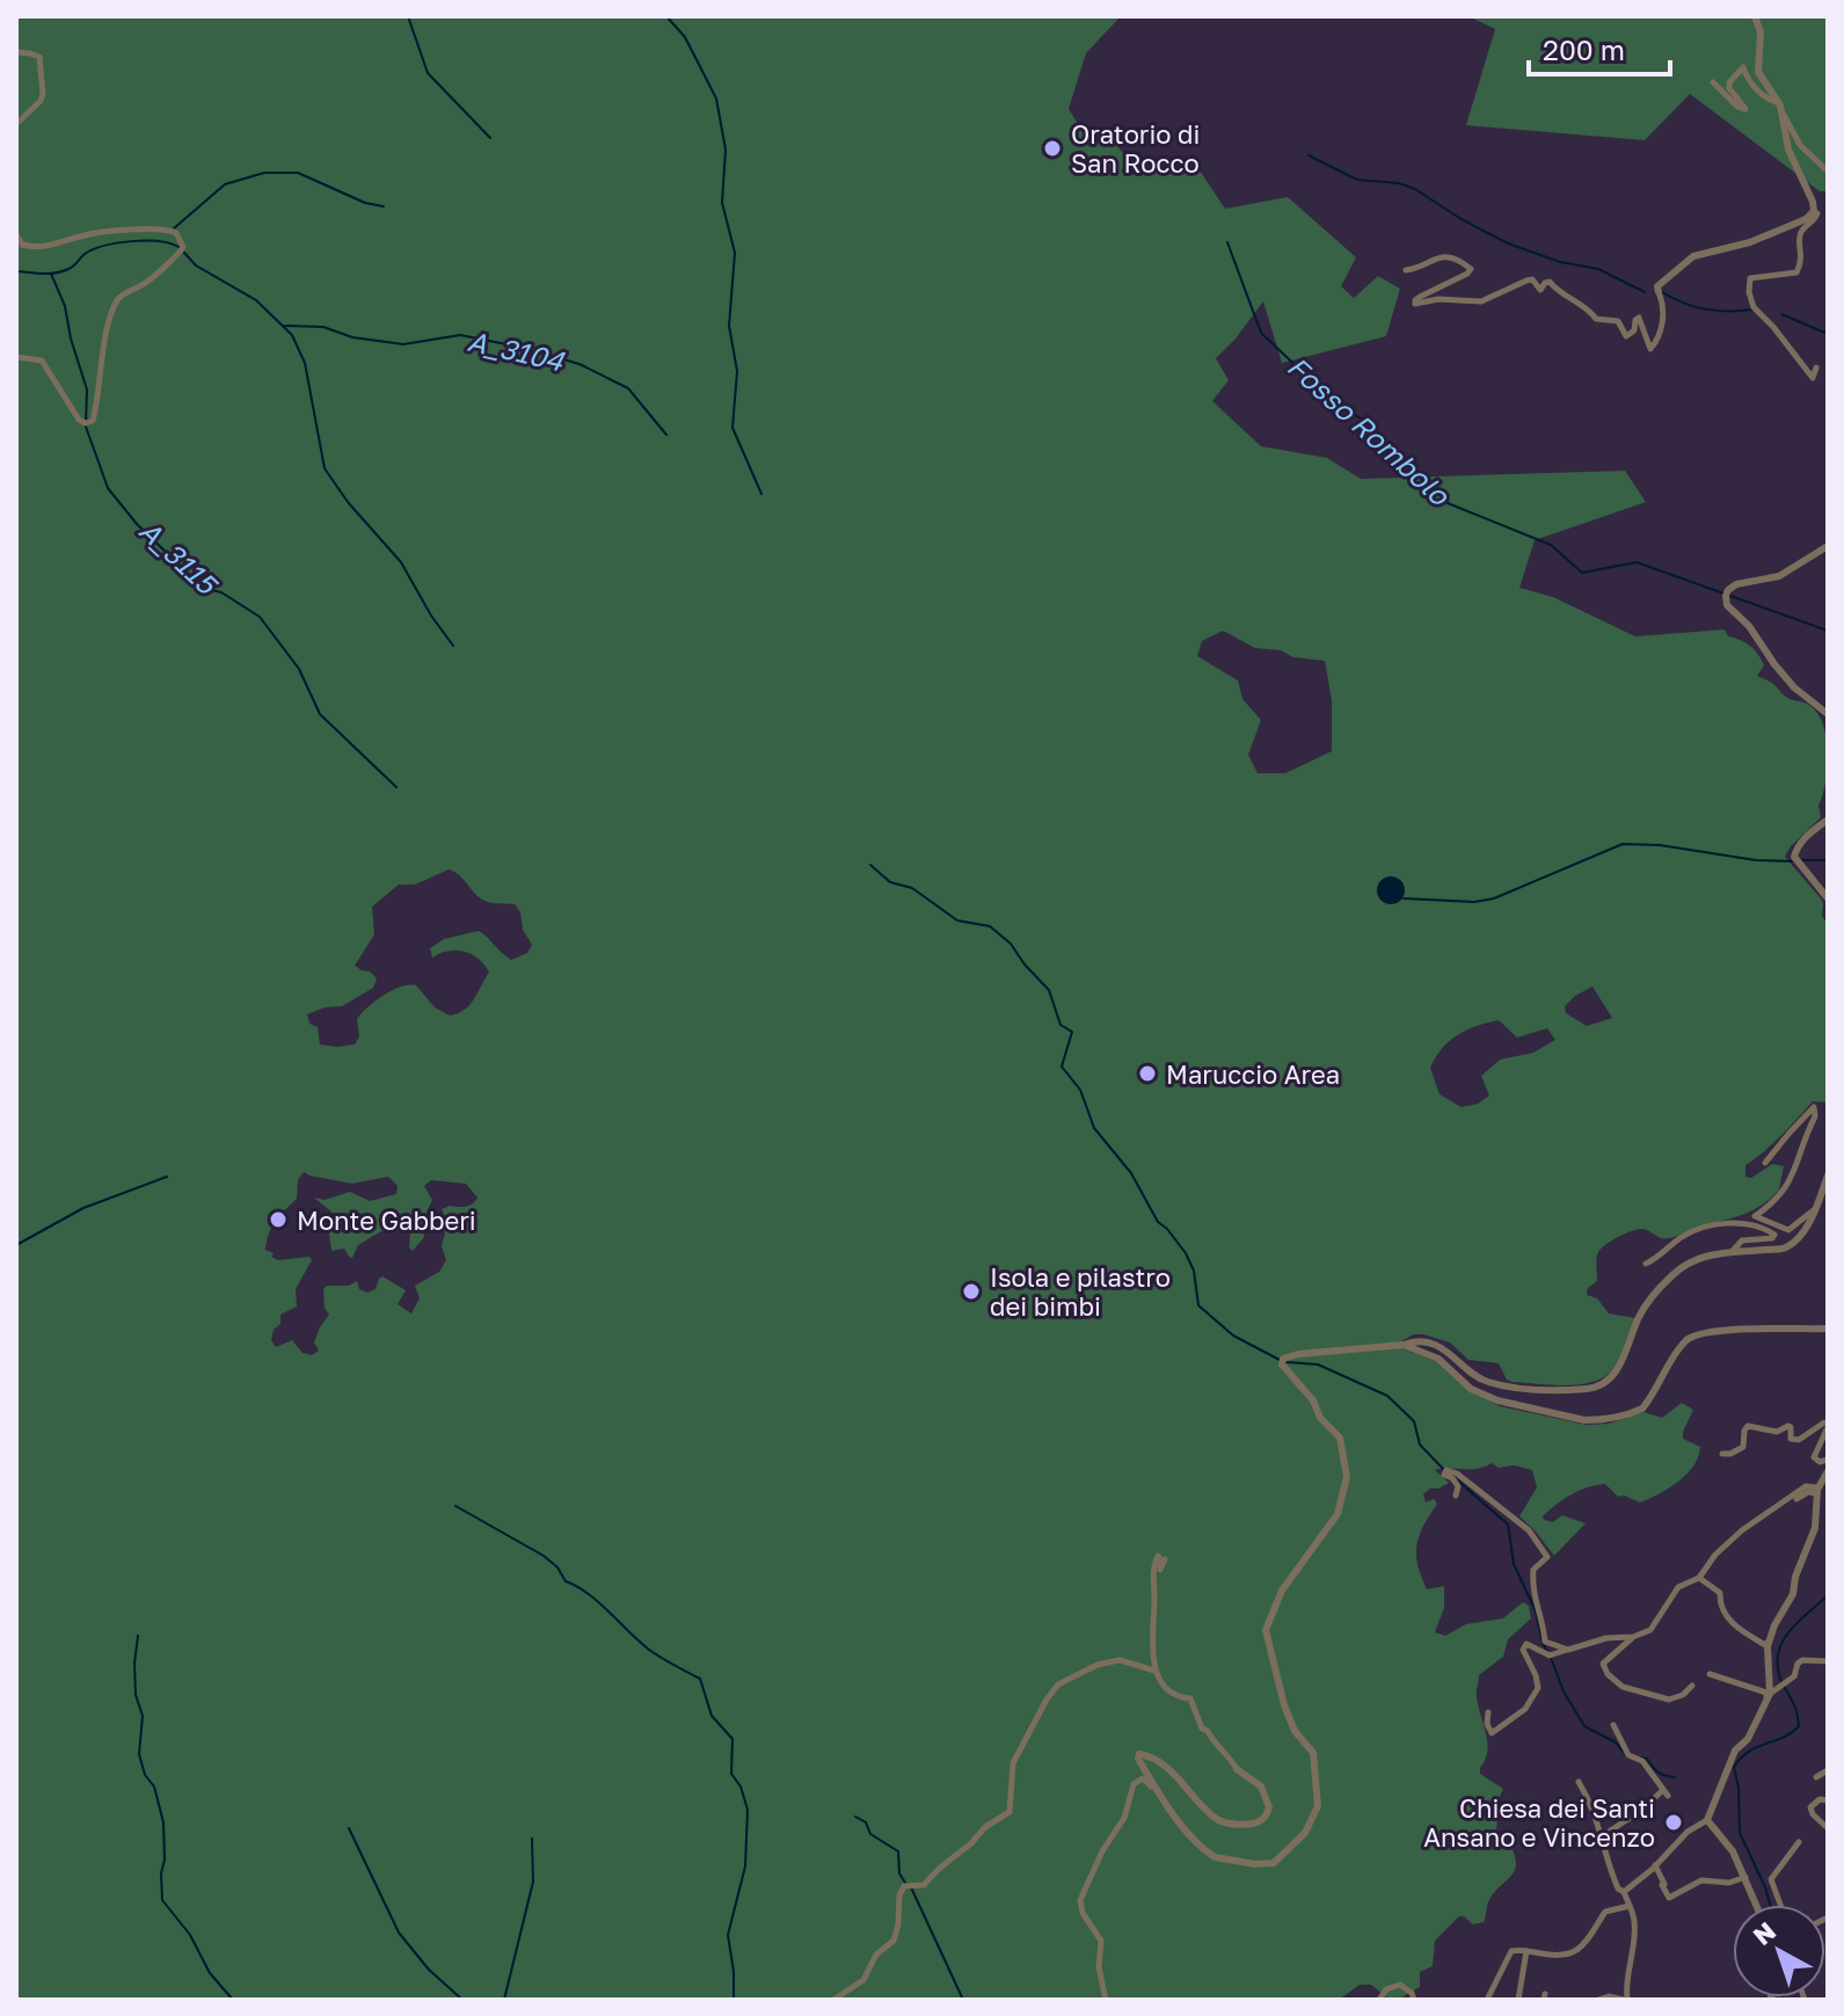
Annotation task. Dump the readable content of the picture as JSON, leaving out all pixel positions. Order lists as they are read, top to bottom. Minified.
{"water":["A_3104","Fosso Rombolo","A_3115"],"places":["Oratorio di San Rocco","Maruccio Area","Monte Gabberi","Isola e pilastro dei bimbi","Chiesa dei Santi Ansano e Vincenzo"],"scale_bar":"200 m","north":"top left"}
